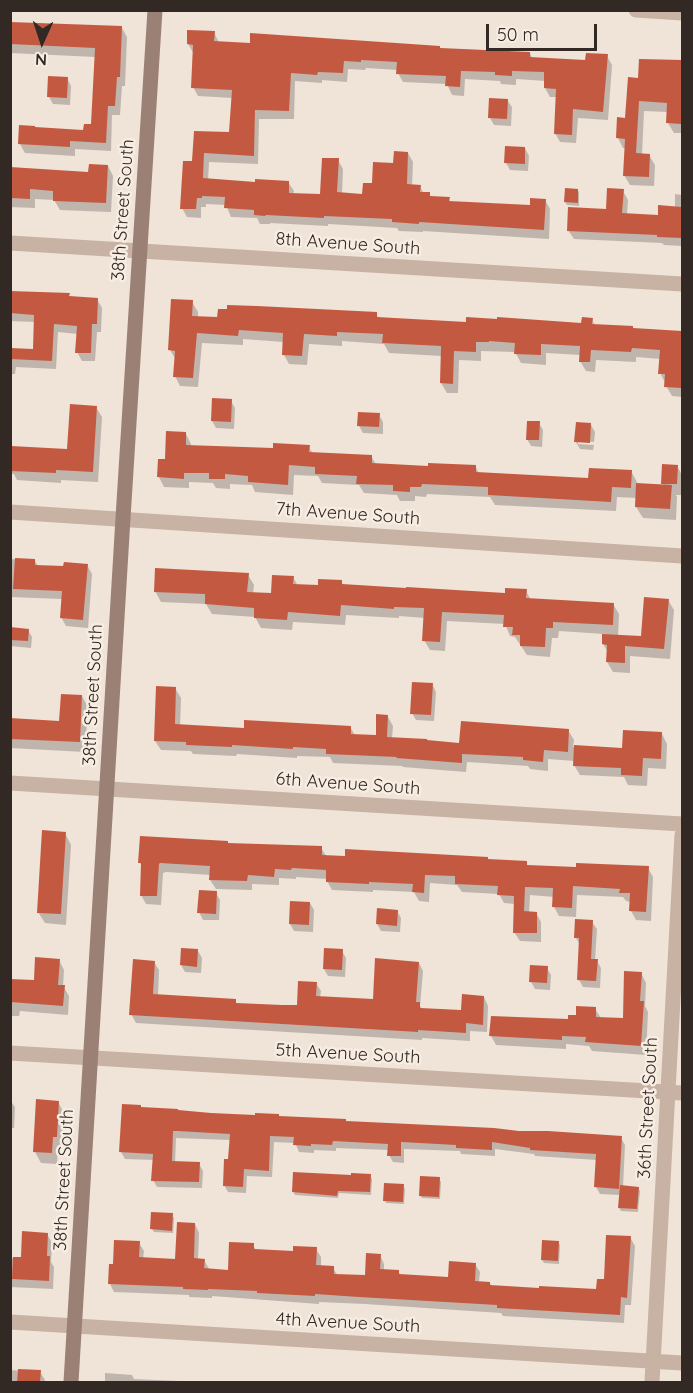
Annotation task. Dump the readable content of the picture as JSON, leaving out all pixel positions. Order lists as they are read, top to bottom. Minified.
{"streets":{"main road":["38th Street South"],"street":["8th Avenue South","7th Avenue South","6th Avenue South","5th Avenue South","36th Street South","4th Avenue South"]},"crossings":[["38th Street South","8th Avenue South"],["38th Street South","7th Avenue South"],["38th Street South","6th Avenue South"],["38th Street South","5th Avenue South"],["38th Street South","4th Avenue South"],["5th Avenue South","36th Street South"],["36th Street South","4th Avenue South"]],"scale_bar":"50 m","north":"bottom"}
